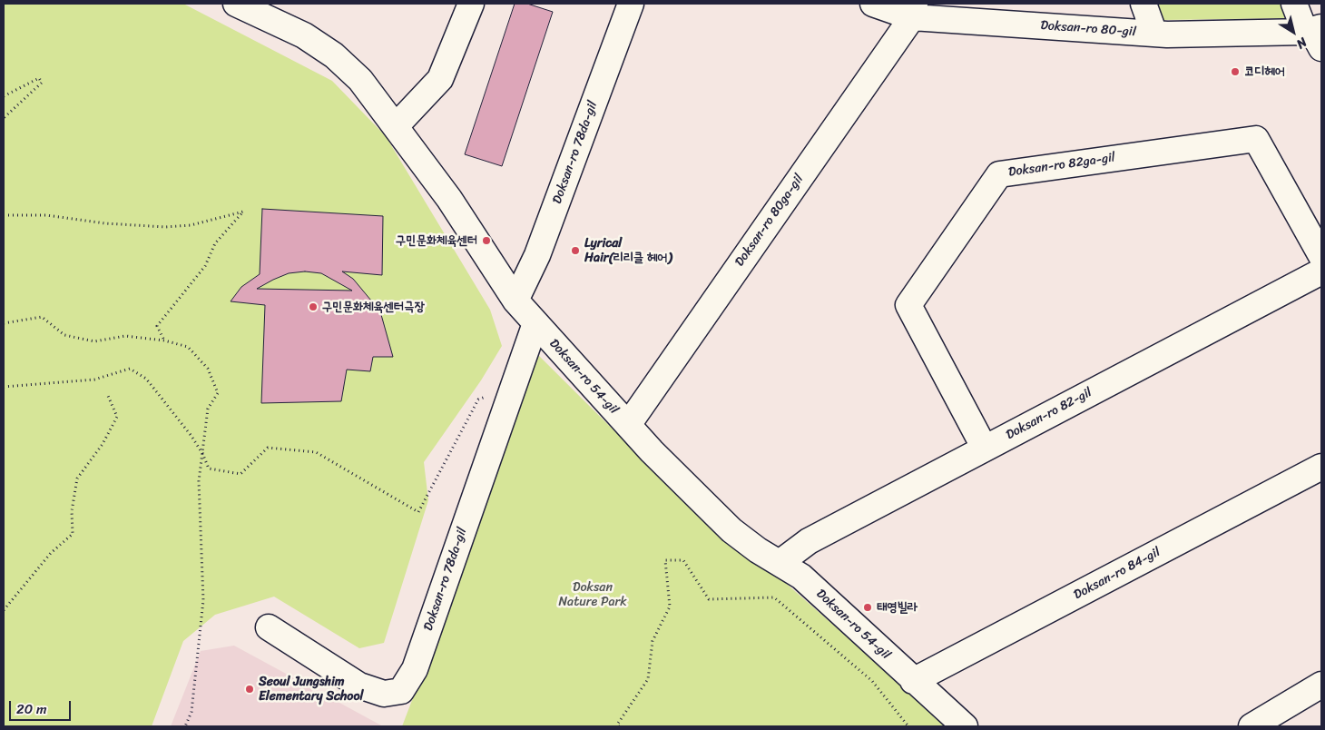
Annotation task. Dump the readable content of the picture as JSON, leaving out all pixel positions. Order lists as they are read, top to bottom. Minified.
{"streets":{"street":["Doksan-ro 80-gil","Doksan-ro 78da-gil","Doksan-ro 82ga-gil","Doksan-ro 80ga-gil","Doksan-ro 54-gil","Doksan-ro 82-gil","Doksan-ro 84-gil"]},"crossings":[["Doksan-ro 80-gil","Doksan-ro 80ga-gil"],["Doksan-ro 78da-gil","Doksan-ro 54-gil"],["Doksan-ro 82ga-gil","Doksan-ro 82-gil"],["Doksan-ro 80ga-gil","Doksan-ro 54-gil"],["Doksan-ro 54-gil","Doksan-ro 82-gil"],["Doksan-ro 54-gil","Doksan-ro 84-gil"]],"parks":["Doksan Nature Park"],"places":["코디헤어","구민문화체육센터","Lyrical Hair(리리클 헤어)","구민문화체육센터극장","태영빌라","Seoul Jungshim Elementary School"],"scale_bar":"20 m","north":"bottom right"}
